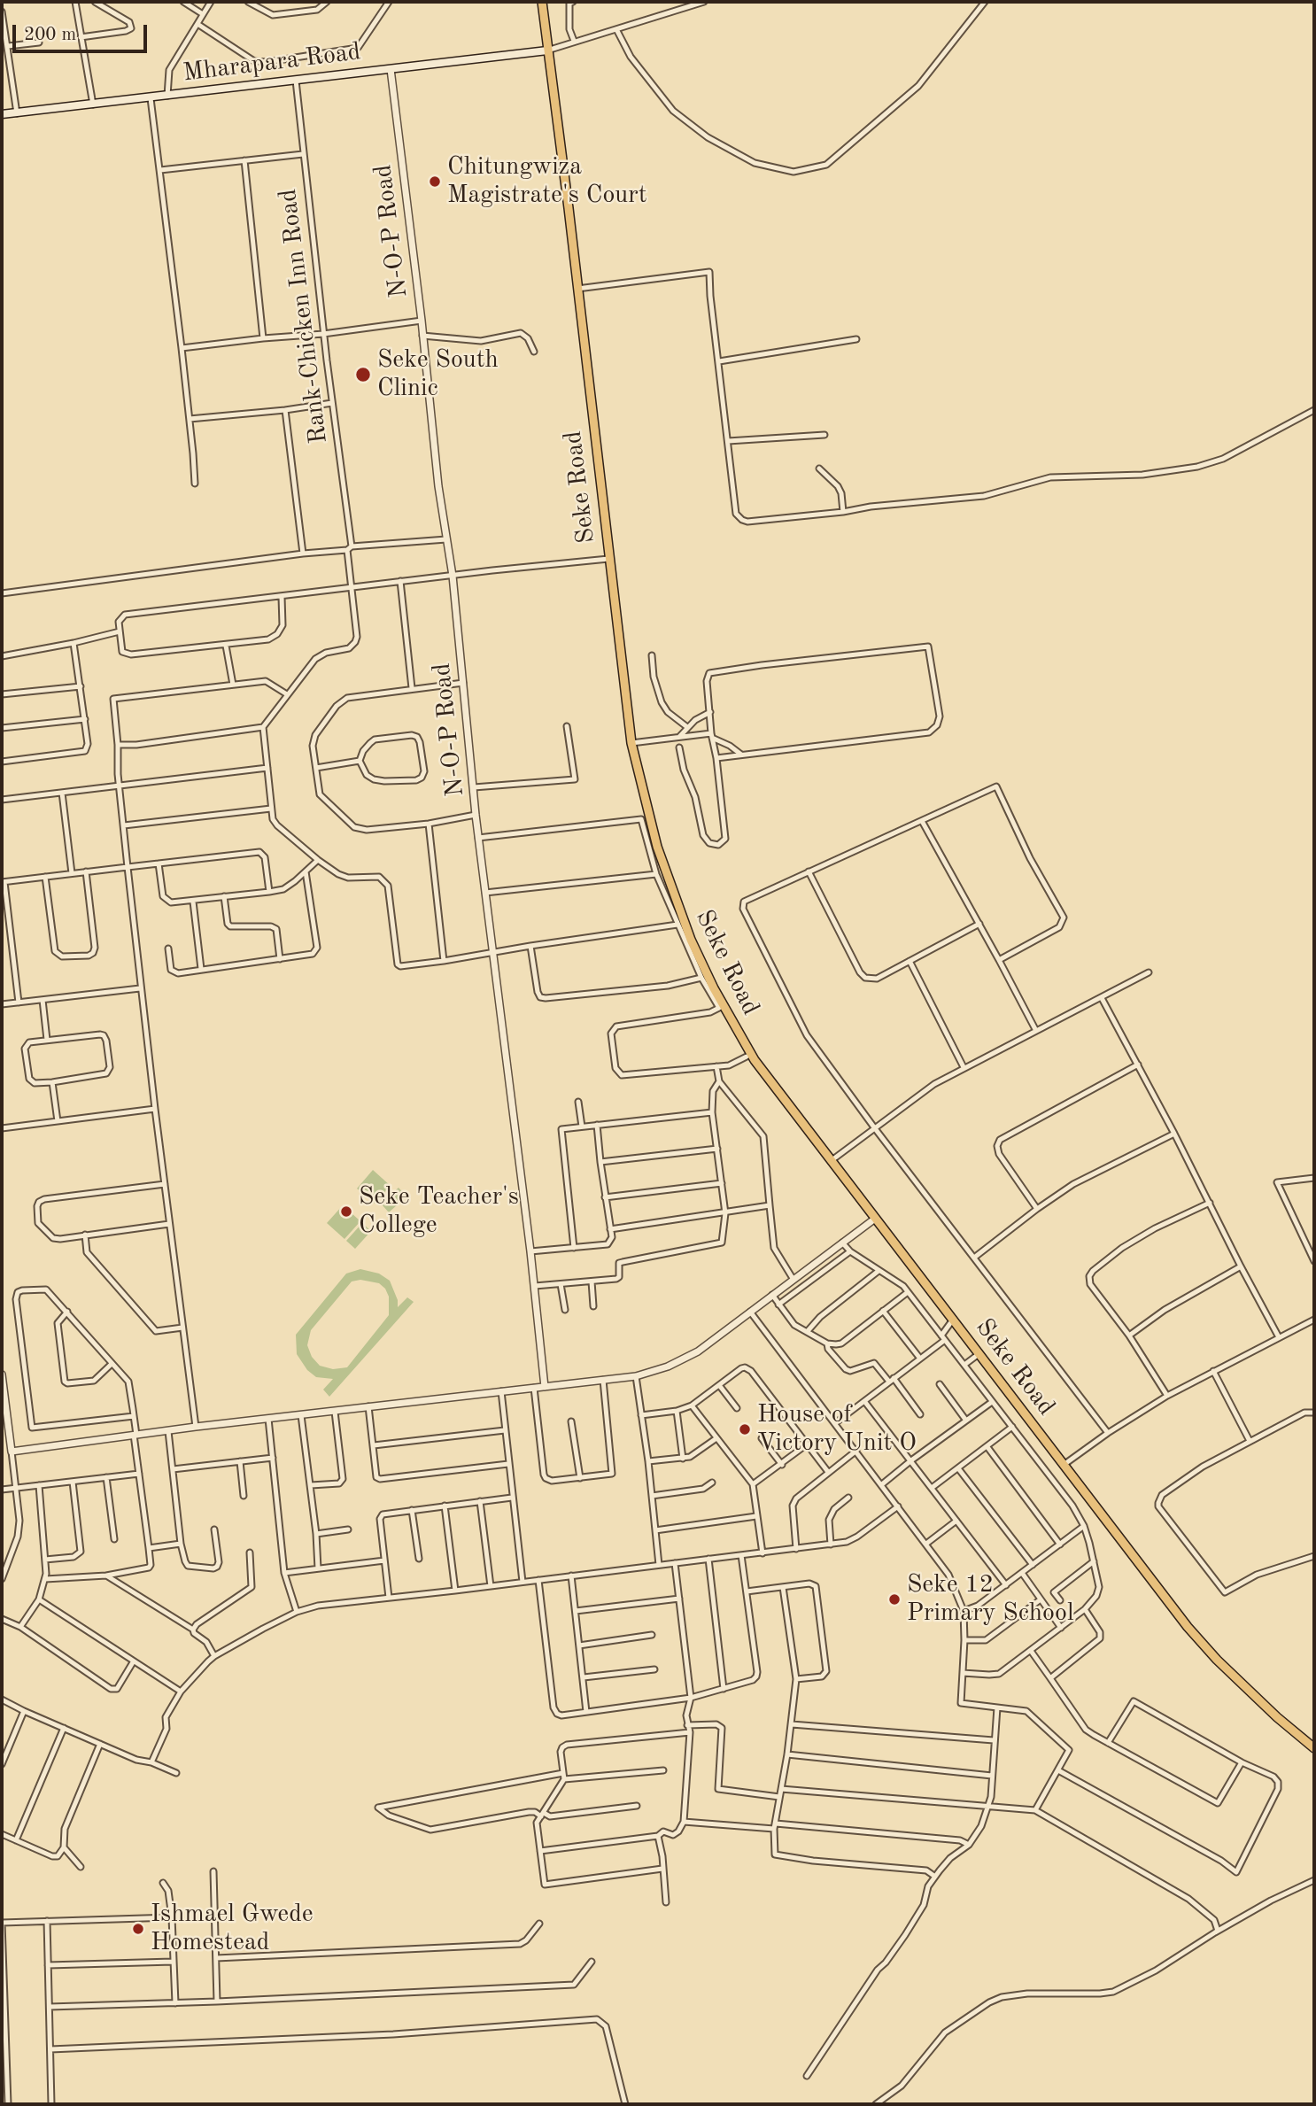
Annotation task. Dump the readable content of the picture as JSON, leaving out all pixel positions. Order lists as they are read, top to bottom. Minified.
{"streets":{"main road":["Mharapara Road","Seke Road"],"street":["N-O-P Road","Rank-Chicken Inn Road"]},"crossings":[["Mharapara Road","N-O-P Road"],["Mharapara Road","Rank-Chicken Inn Road"],["Mharapara Road","Seke Road"]],"places":["Chitungwiza Magistrate's Court","Seke South Clinic","Seke Teacher's College","House of Victory Unit O","Seke 12 Primary School","Ishmael Gwede Homestead"],"scale_bar":"200 m"}
